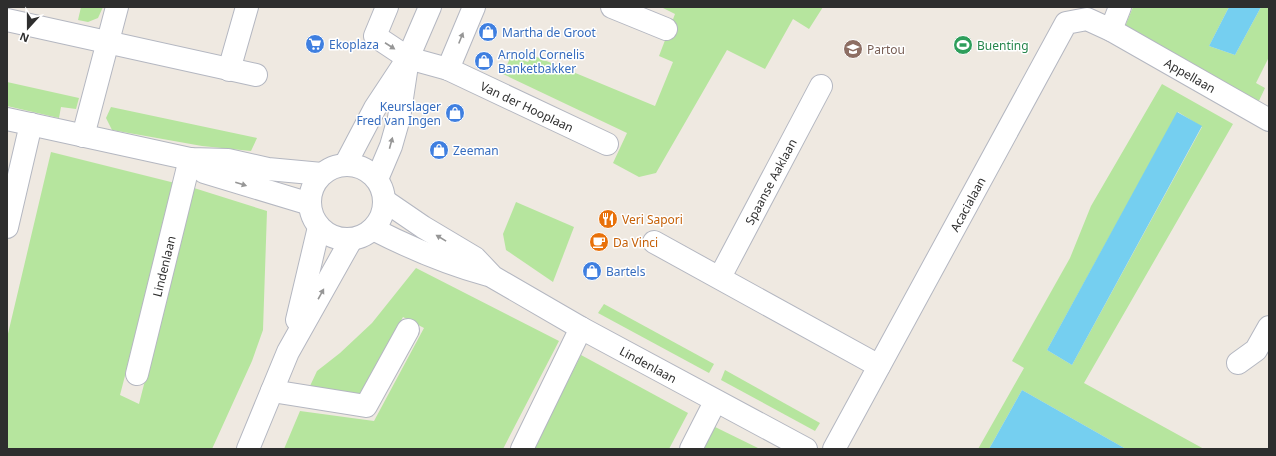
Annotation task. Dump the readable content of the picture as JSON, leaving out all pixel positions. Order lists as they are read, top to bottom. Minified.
{"streets":{"street":["Appellaan","Van der Hooplaan","Spaanse Aaklaan","Acacialaan","Lindenlaan"]},"crossings":[["Appellaan","Acacialaan"]],"places":{"shop":["Martha de Groot","Arnold Cornelis Banketbakker","Keurslager Fred van Ingen","Zeeman","Bartels"],"supermarket":["Ekoplaza"],"sports":["Buenting"],"school or university":["Partou"],"restaurant":["Veri Sapori"],"cafe":["Da Vinci"]},"north":"bottom"}
